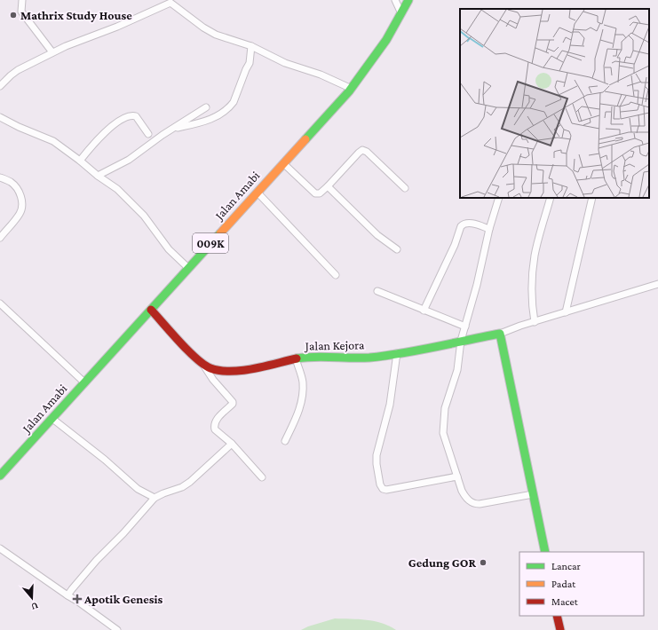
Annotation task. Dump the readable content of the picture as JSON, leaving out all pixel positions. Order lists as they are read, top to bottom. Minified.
{"streets":{"main road":["Jalan Amabi","009K","Jalan Kejora"]},"places":{"other":["Mathrix Study House","Gedung GOR"],"health":["Apotik Genesis"]},"legend":["Lancar","Padat","Macet"],"north":"bottom"}
